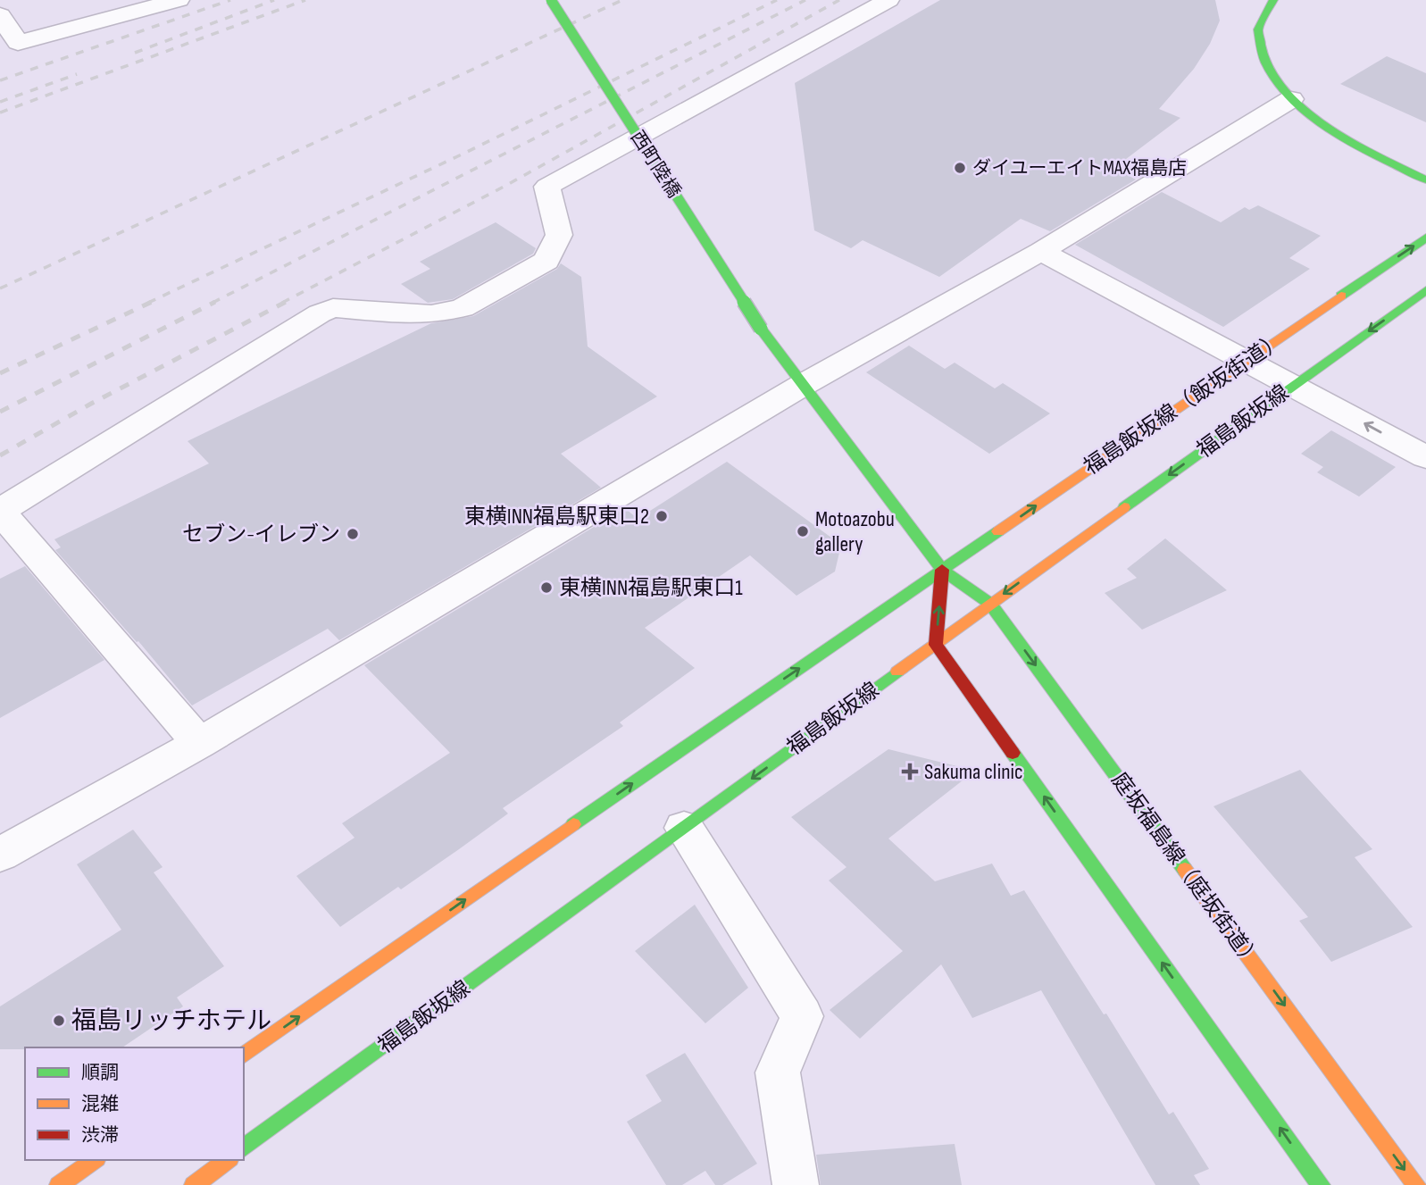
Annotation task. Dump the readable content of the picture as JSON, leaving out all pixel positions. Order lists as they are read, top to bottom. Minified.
{"streets":{"main road":["西町陸橋","福島飯坂線（飯坂街道）","福島飯坂線","庭坂福島線（庭坂街道）"]},"crossings":[["西町陸橋","庭坂福島線（庭坂街道）"],["福島飯坂線（飯坂街道）","庭坂福島線（庭坂街道）"],["福島飯坂線","庭坂福島線（庭坂街道）"]],"one_way":["福島飯坂線（飯坂街道）"],"places":{"other":["ダイユーエイトMAX福島店","東横INN福島駅東口2","Motoazobu gallery","セブン-イレブン","東横INN福島駅東口1","福島リッチホテル"],"health":["Sakuma clinic"]},"legend":["順調","混雑","渋滞"]}
